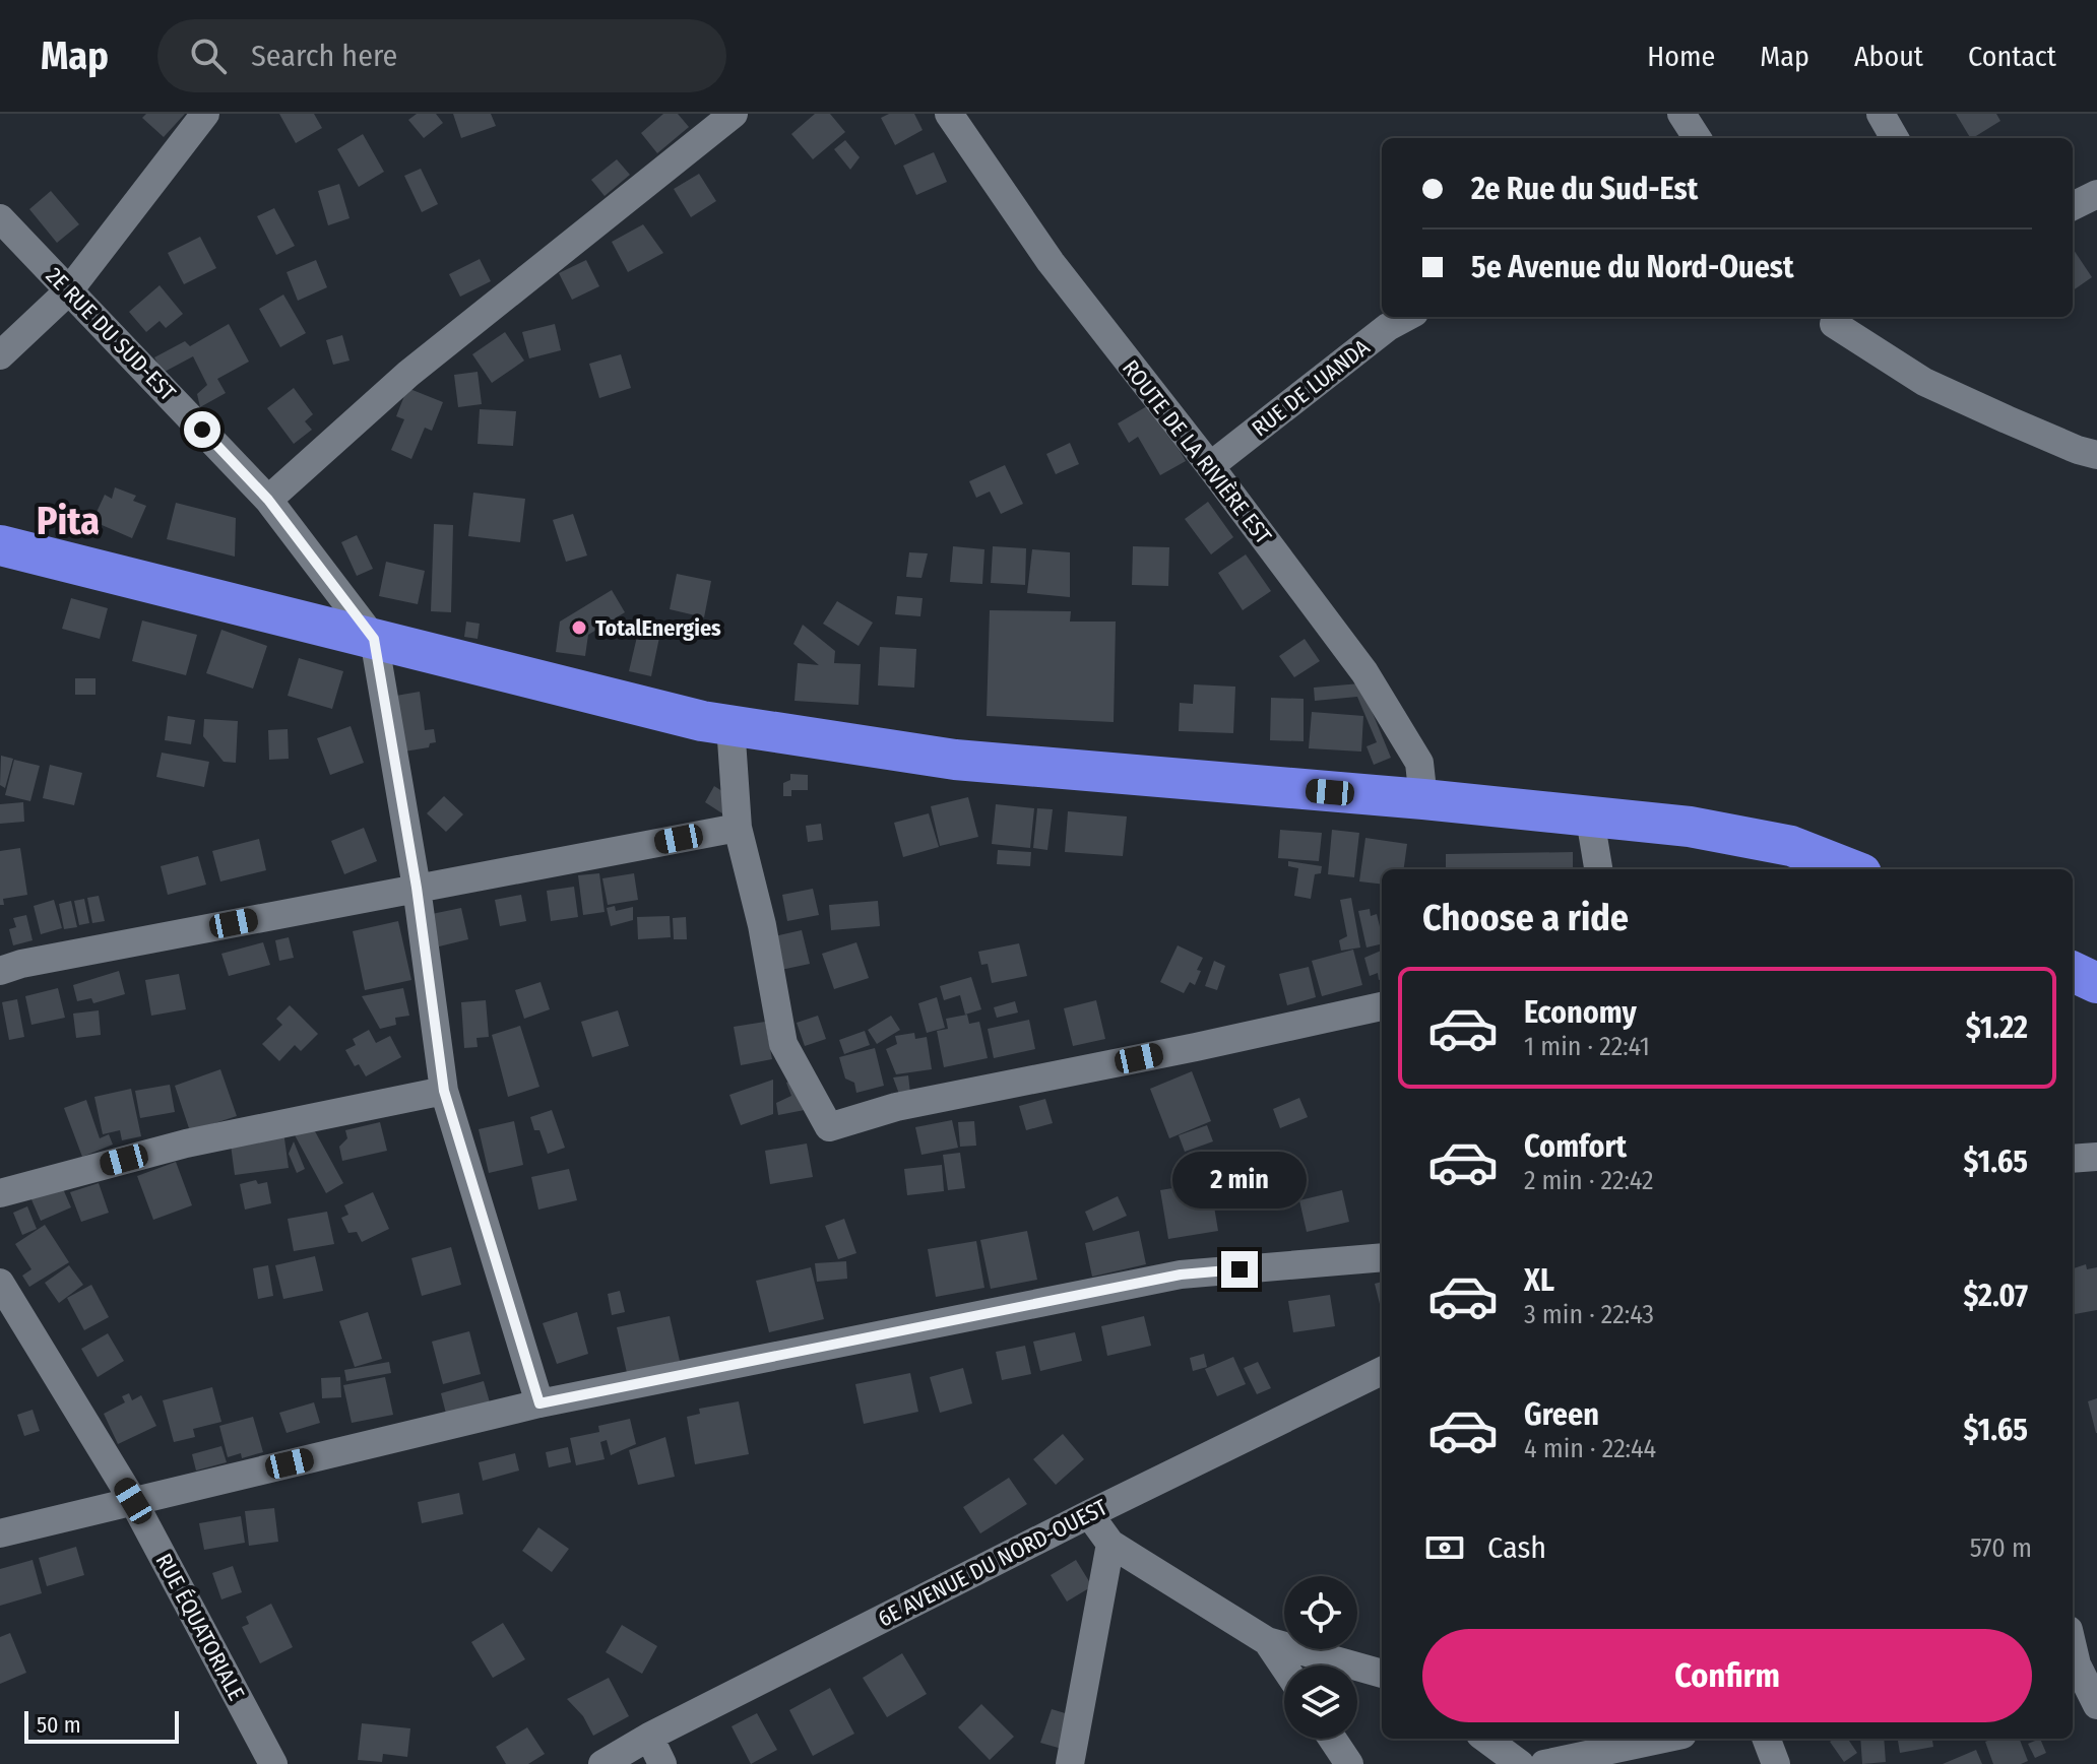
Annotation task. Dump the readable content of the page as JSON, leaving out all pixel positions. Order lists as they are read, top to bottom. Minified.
{"streets":{"street":["2E RUE DU SUD-EST","RUE DE LUANDA","ROUTE DE LA RIVIÈRE EST","6E AVENUE DU NORD-OUEST","RUE ÉQUATORIALE"]},"crossings":[["RUE DE LUANDA","ROUTE DE LA RIVIÈRE EST"]],"districts":["Pita"],"places":["TotalEnergies"],"scale_bar":"50 m","page":{"header":"Map","search":"Search here","nav":["Home","Map","About","Contact"],"banner":["2e Rue du Sud-Est","5e Avenue du Nord-Ouest"],"heading":"Choose a ride","list":[{"name":"Economy","note":"1 min · 22:41","value":"$1.22"},{"name":"Comfort","note":"2 min · 22:42","value":"$1.65"},{"name":"XL","note":"3 min · 22:43","value":"$2.07"},{"name":"Green","note":"4 min · 22:44","value":"$1.65"}],"bubble":"2 min","pay":["Cash","570 m"],"buttons":"Confirm","scale":"50 m"}}
